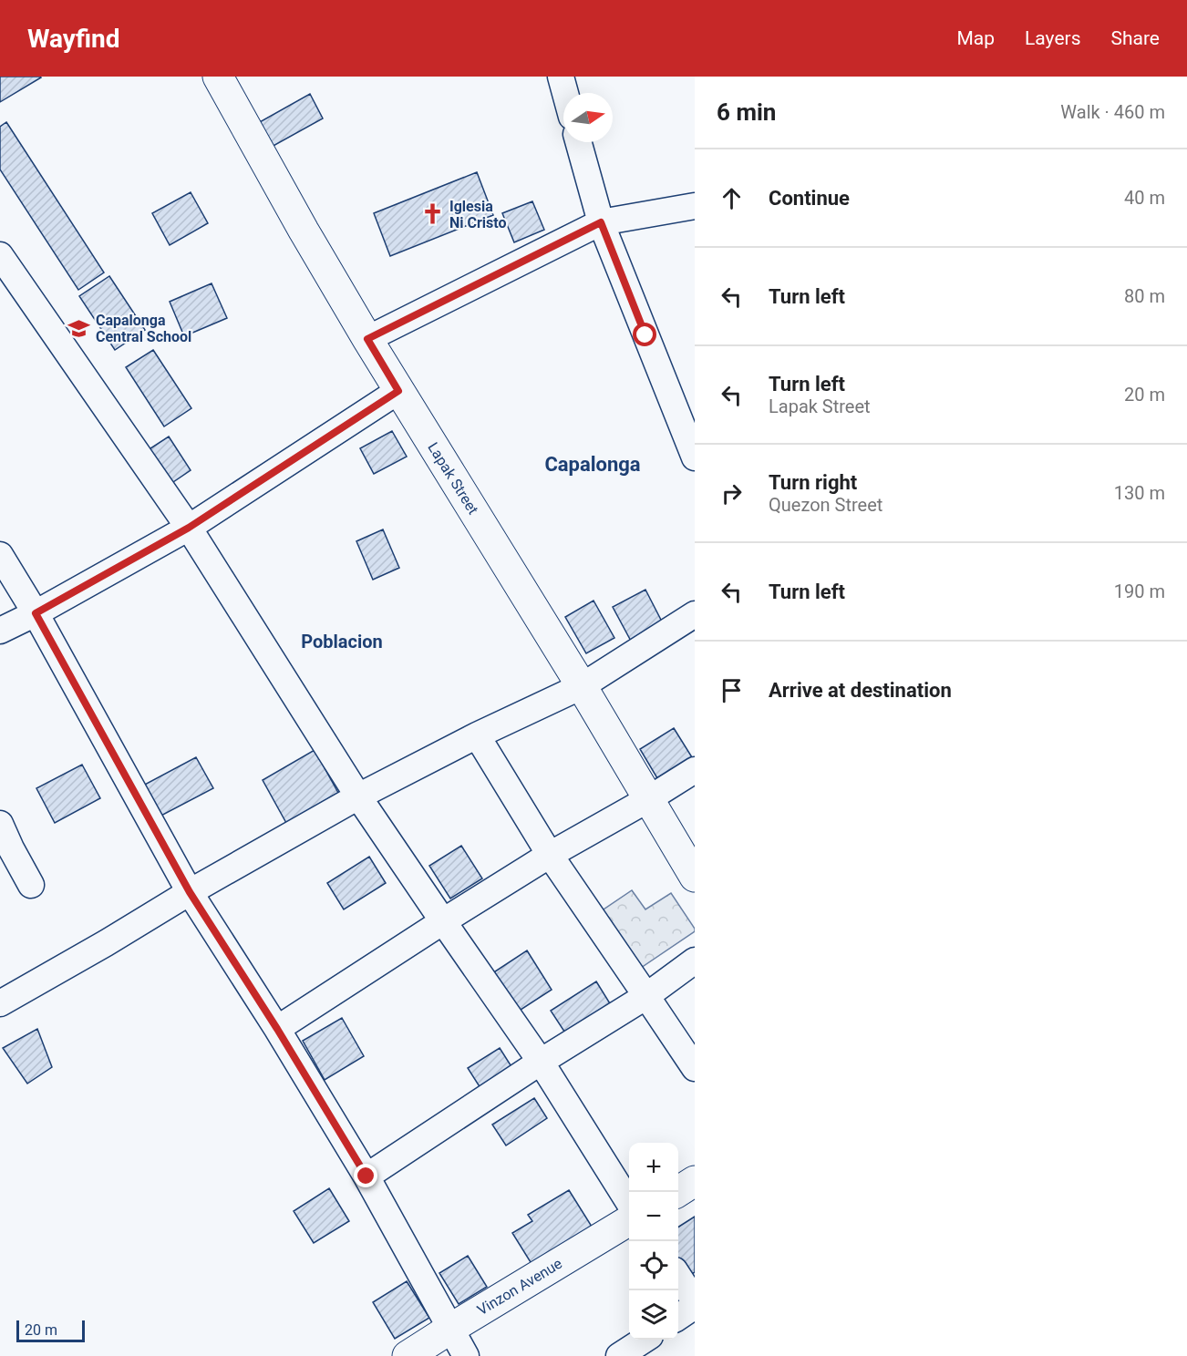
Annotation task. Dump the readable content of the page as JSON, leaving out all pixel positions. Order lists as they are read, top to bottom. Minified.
{"streets":{"main road":["Lapak Street","Vinzon Avenue"]},"districts":["Capalonga","Poblacion"],"places":{"church":["Iglesia Ni Cristo"],"school or university":["Capalonga Central School"]},"scale_bar":"20 m","north":"right","page":{"header":"Wayfind","nav":["Map","Layers","Share"],"heading":["6 min","Walk · 460 m"],"list":[["Continue","40 m"],["Turn left","80 m"],["Turn left","Lapak Street","20 m"],["Turn right","Quezon Street","130 m"],["Turn left","190 m"],"Arrive at destination"],"map_buttons":["+","−"],"scale":"20 m"}}
